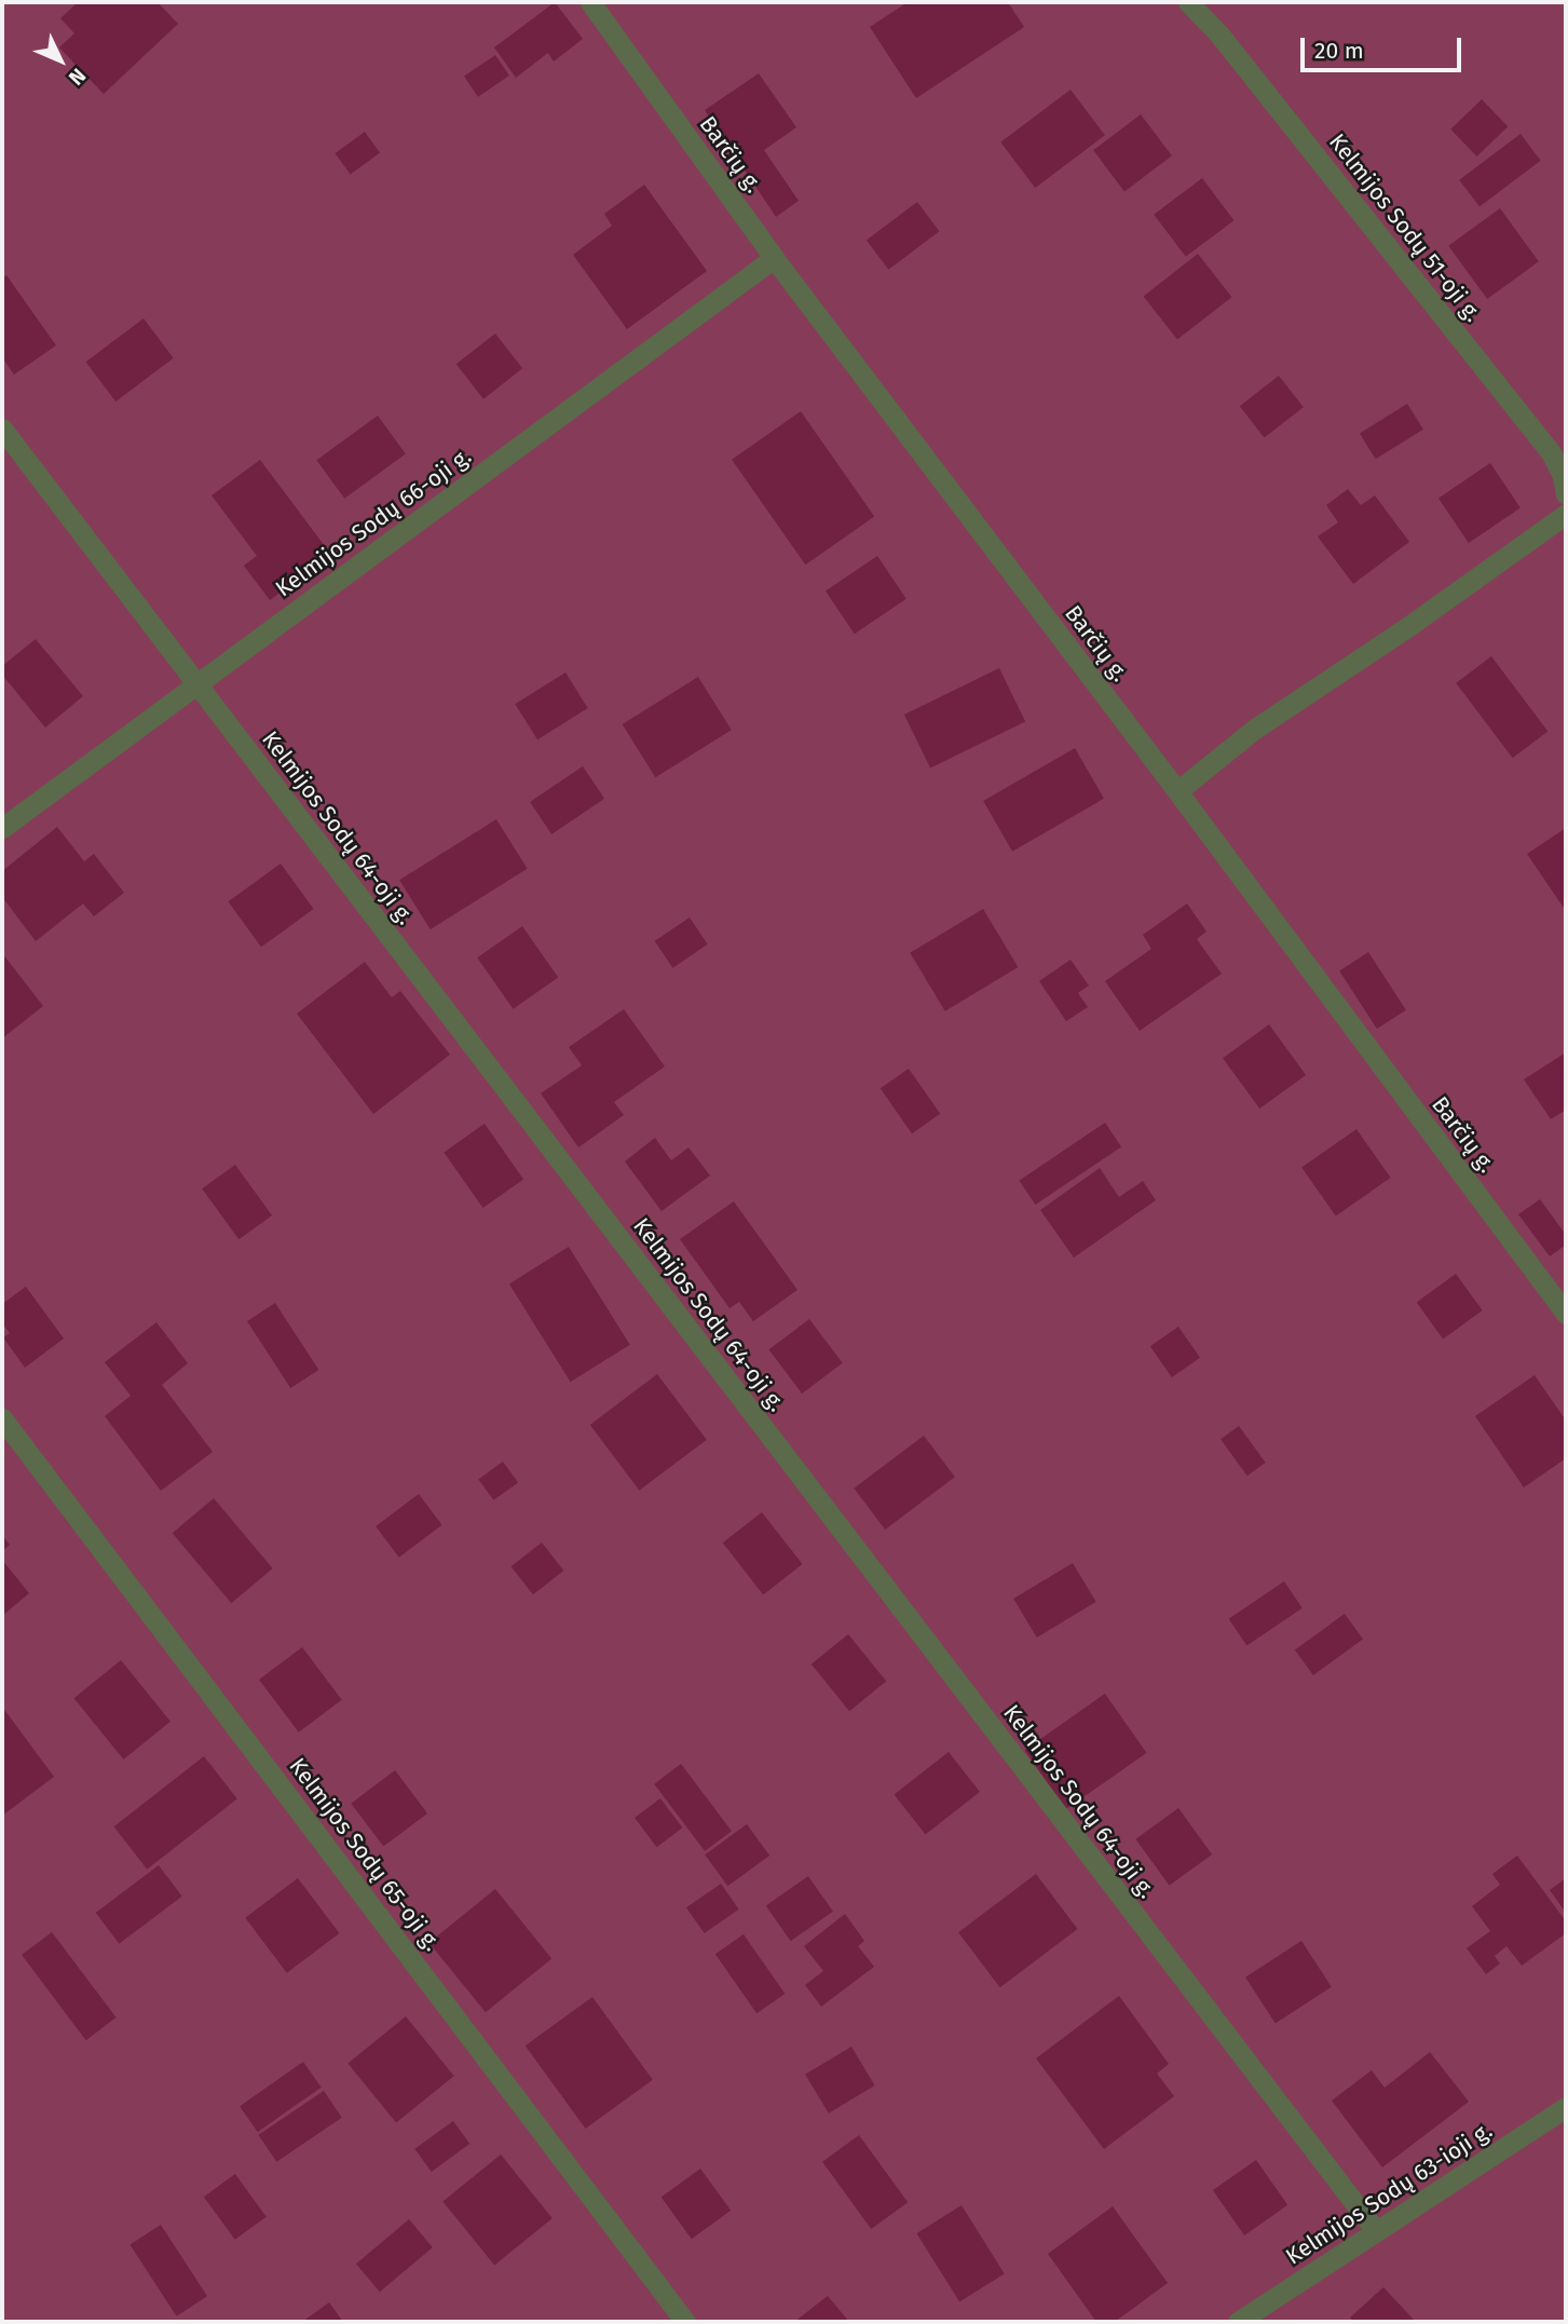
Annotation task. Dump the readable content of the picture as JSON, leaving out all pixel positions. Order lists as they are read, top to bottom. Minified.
{"streets":{"street":["Barčių g.","Kelmijos Sodų 51-oji g.","Kelmijos Sodų 66-oji g.","Kelmijos Sodų 64-oji g.","Kelmijos Sodų 65-oji g.","Kelmijos Sodų 63-ioji g."]},"crossings":[["Barčių g.","Kelmijos Sodų 66-oji g."],["Kelmijos Sodų 66-oji g.","Kelmijos Sodų 64-oji g."],["Kelmijos Sodų 64-oji g.","Kelmijos Sodų 63-ioji g."]],"scale_bar":"20 m","north":"bottom right"}
